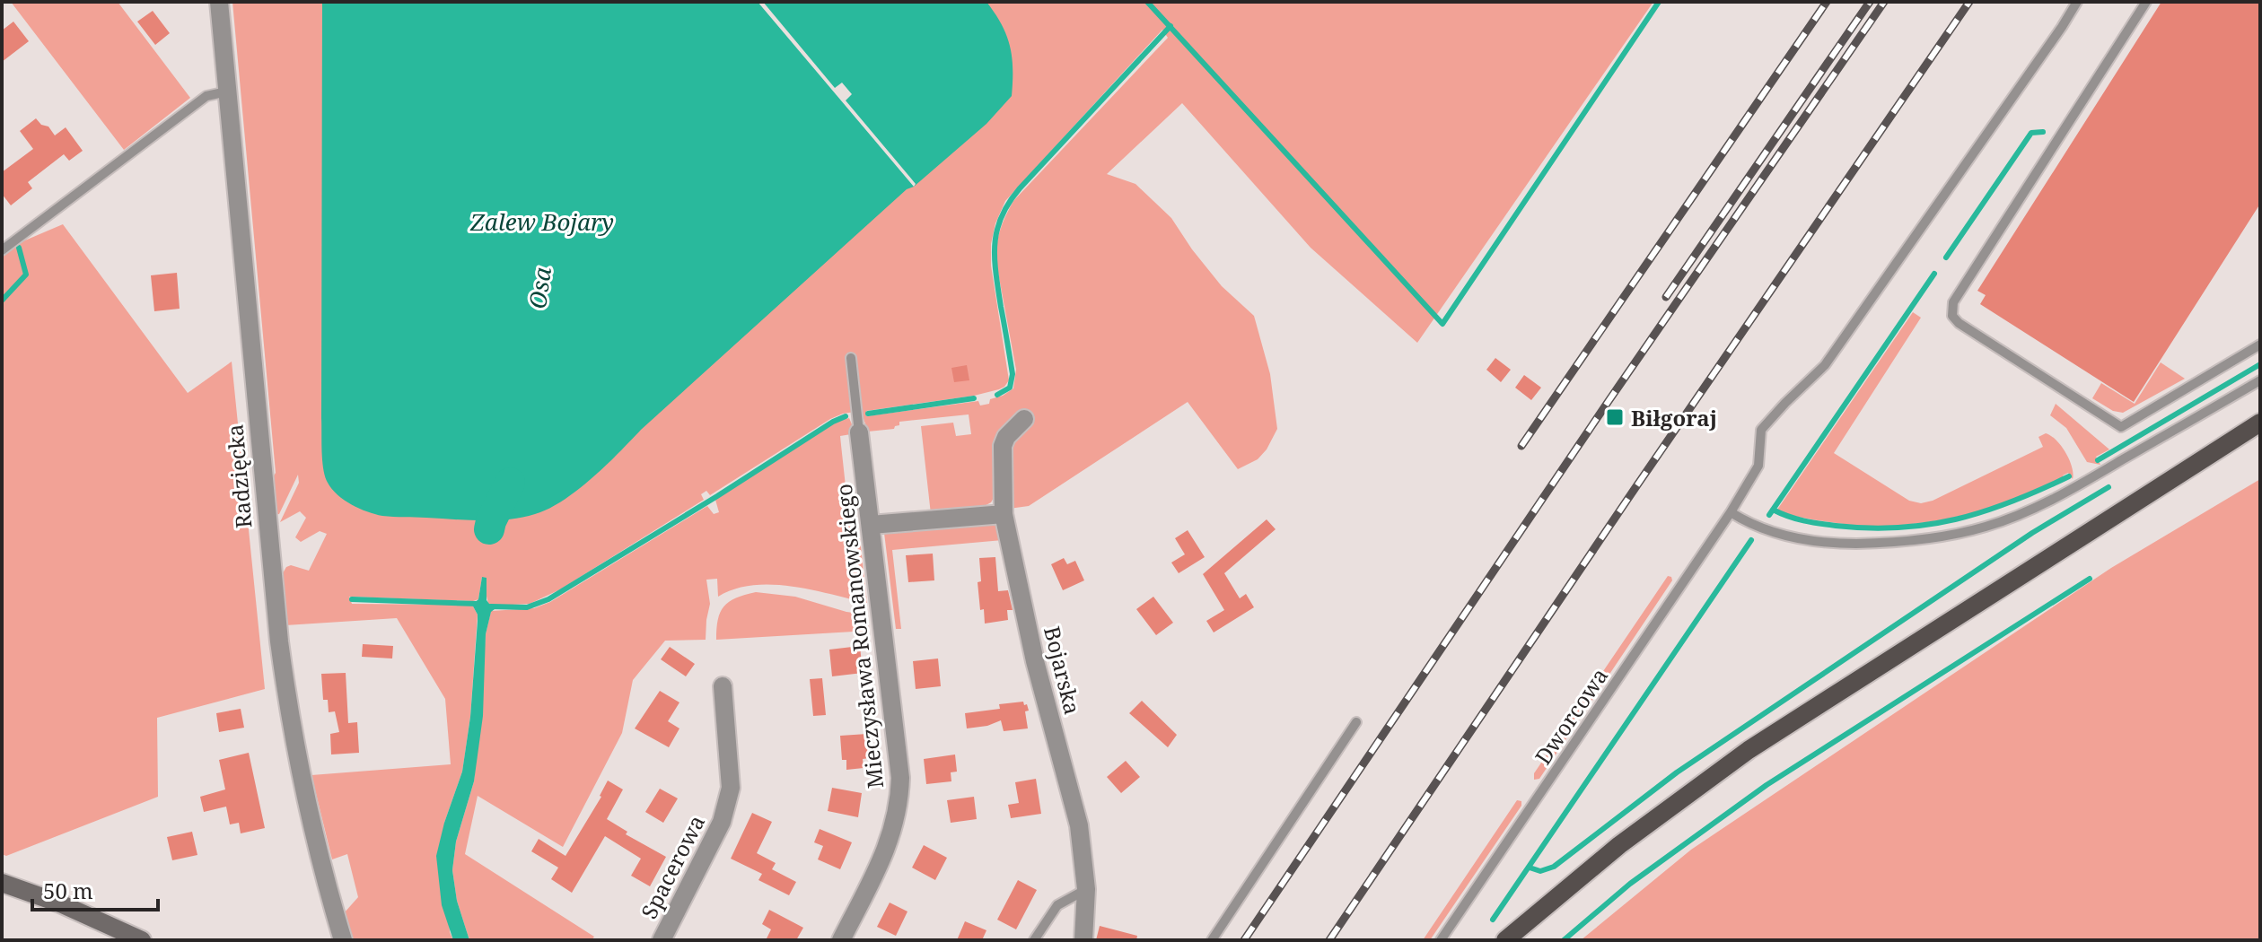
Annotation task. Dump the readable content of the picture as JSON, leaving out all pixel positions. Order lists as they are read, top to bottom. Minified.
{"streets":{"street":["Radzięcka","Mieczysława Romanowskiego","Bojarska","Spacerowa"],"lane":["Dworcowa"]},"water":["Zalew Bojary","Osa"],"places":{"transit":["Biłgoraj"]},"scale_bar":"50 m"}
